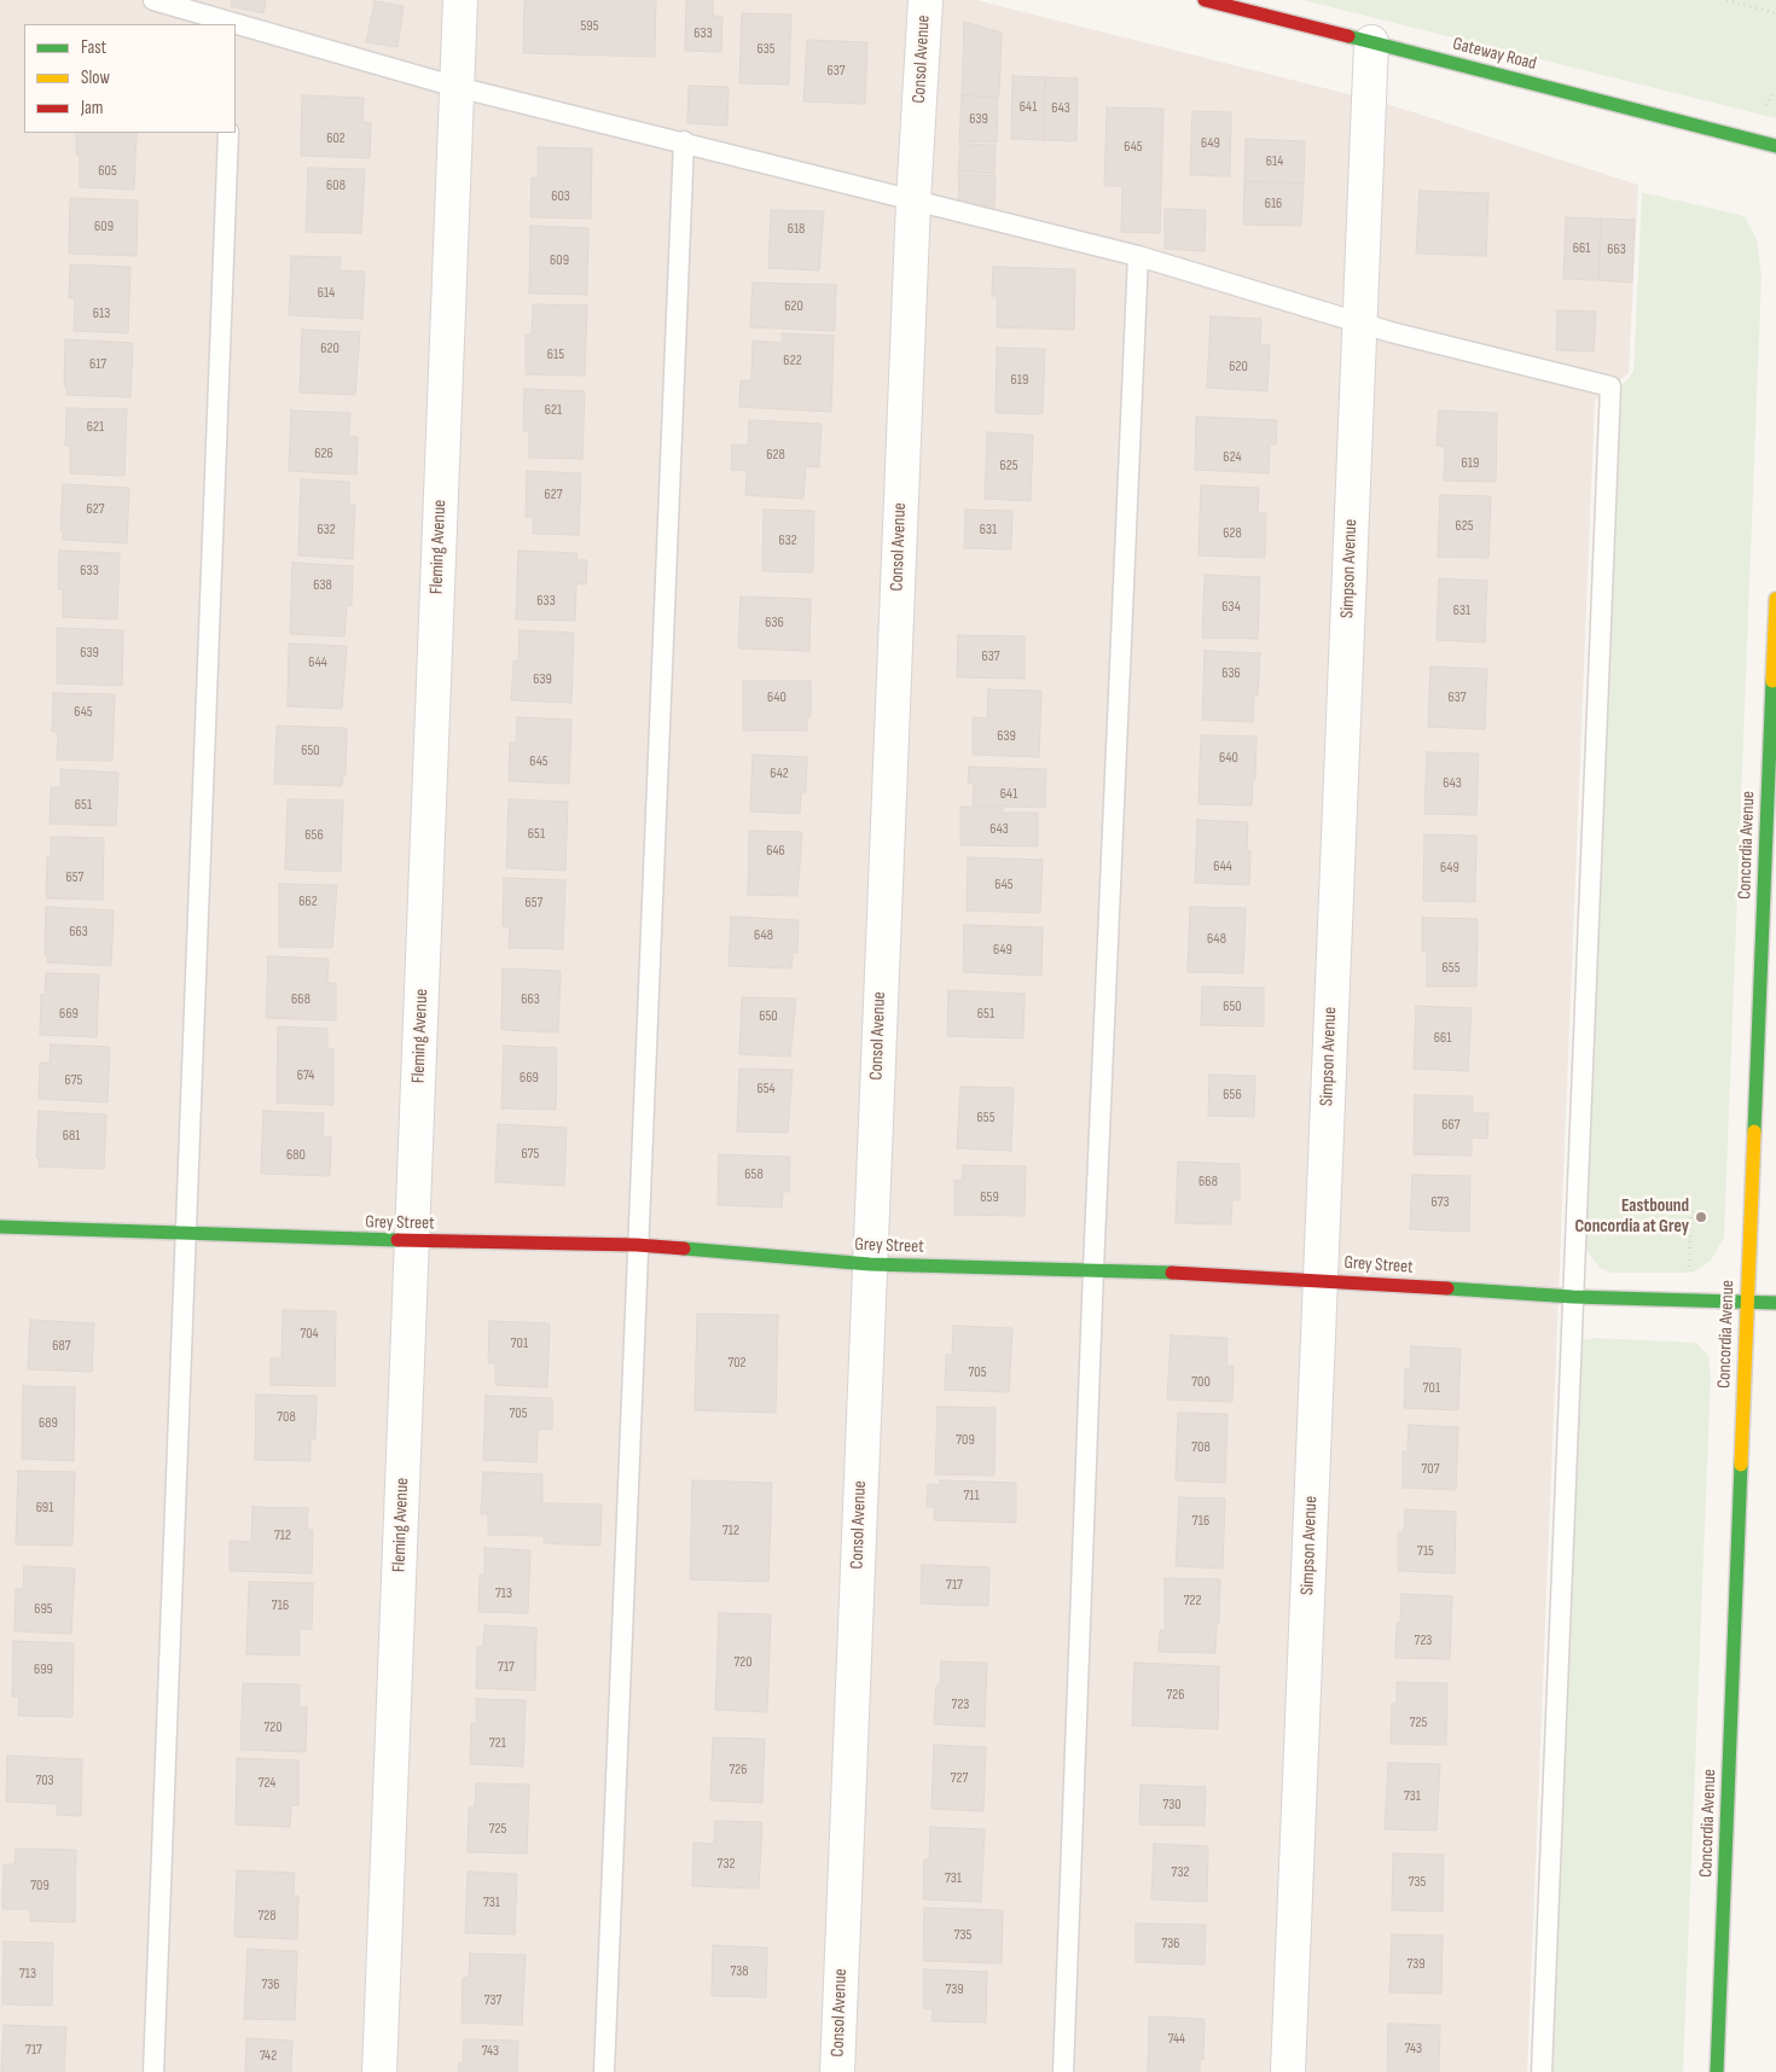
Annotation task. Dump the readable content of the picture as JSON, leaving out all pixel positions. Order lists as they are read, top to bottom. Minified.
{"streets":{"main road":["Gateway Road","Concordia Avenue","Grey Street"],"street":["Consol Avenue","Fleming Avenue","Simpson Avenue"]},"crossings":[["Gateway Road","Simpson Avenue"],["Consol Avenue","Grey Street"],["Fleming Avenue","Grey Street"],["Simpson Avenue","Grey Street"],["Concordia Avenue","Grey Street"]],"places":["Eastbound Concordia at Grey"],"house_numbers":["595","633","635","637","641","643","639","602","649","645","614","605","608","603","616","609","618","661","663","609","614","620","613","620","615","622","617","620","619","621","621","626","628","624","619","625","627","627","625","632","631","628","632","633","638","633","634","631","636","639","637","644","636","639","640","637","645","639","650","640","645","642","643","641","651","643","651","656","646","644","649","657","645","662","657","663","648","648","649","655","668","663","650","669","651","650","661","674","669","675","654","656","655","667","681","675","680","658","668","659","673","704","701","687","702","705","700","701","705","708","689","709","708","707","711","691","716","712","712","715","717","713","722","716","695","723","720","717","699","726","723","725","720","721","726","727","703","724","731","730","725","732","732","731","735","709","731","728","735","736","739","738","713","736","739","737","744","743","717","743","742"],"legend":["Fast","Slow","Jam"]}
